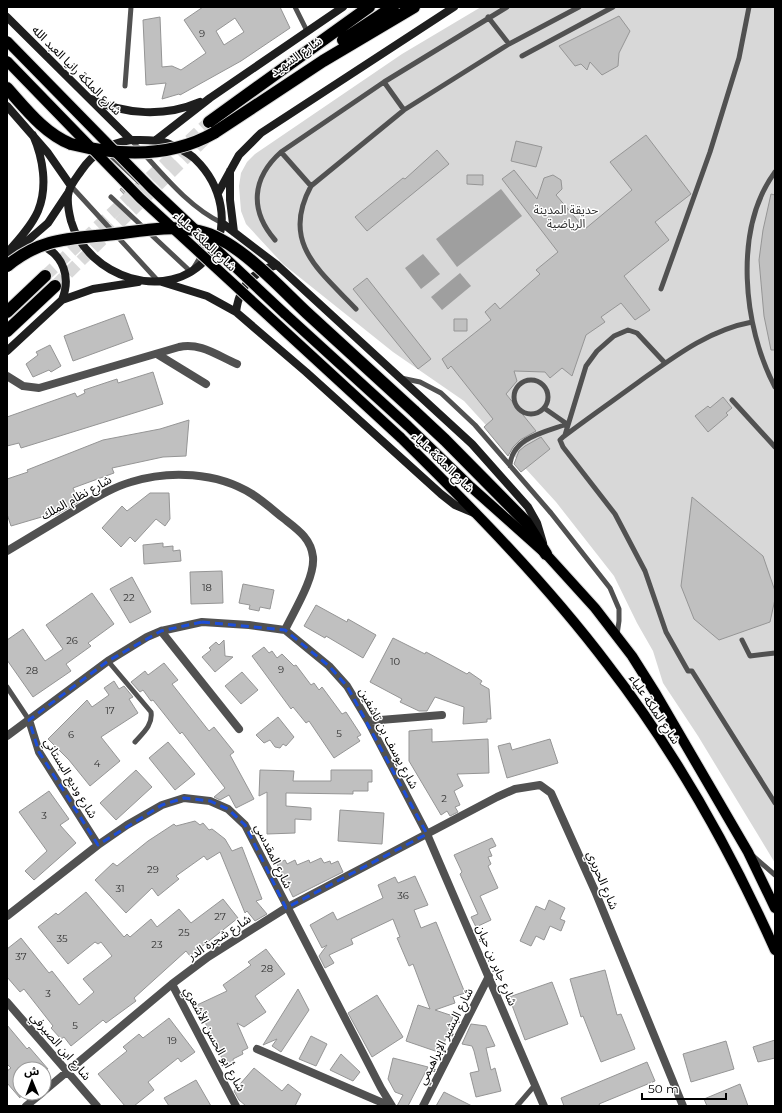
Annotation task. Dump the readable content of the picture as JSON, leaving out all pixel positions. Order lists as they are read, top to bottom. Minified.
{"streets":{"highway":["شارع الشهيد"],"main road":["شارع الملكة رانيا العبد الله","شارع الملكة علياء"],"street":["شارع نظام الملك","شارع يوسف بن تاشفين","شارع وديع البستاني","شارع المقدسي","شارع الحريري","شارع شجرة الدر","شارع جابر بن حيان","شارع البشير الإبراهيمي","شارع أبو الحسن الأشعري","شارع ابن الصيرفي"]},"crossings":[["شارع نظام الملك","شارع يوسف بن تاشفين"],["شارع يوسف بن تاشفين","شارع الحريري"],["شارع يوسف بن تاشفين","شارع شجرة الدر"],["شارع يوسف بن تاشفين","شارع جابر بن حيان"],["شارع وديع البستاني","شارع المقدسي"],["شارع المقدسي","شارع شجرة الدر"],["شارع الحريري","شارع شجرة الدر"],["شارع الحريري","شارع جابر بن حيان"],["شارع شجرة الدر","شارع جابر بن حيان"],["شارع شجرة الدر","شارع أبو الحسن الأشعري"],["شارع شجرة الدر","شارع ابن الصيرفي"],["شارع جابر بن حيان","شارع البشير الإبراهيمي"]],"parks":["حديقة المدينة الرياضية"],"house_numbers":["9","18","22","26","10","9","28","17","5","6","4","2","3","29","31","36","27","25","35","23","37","28","3","5","19"],"scale_bar":"50 m","north":"top"}
